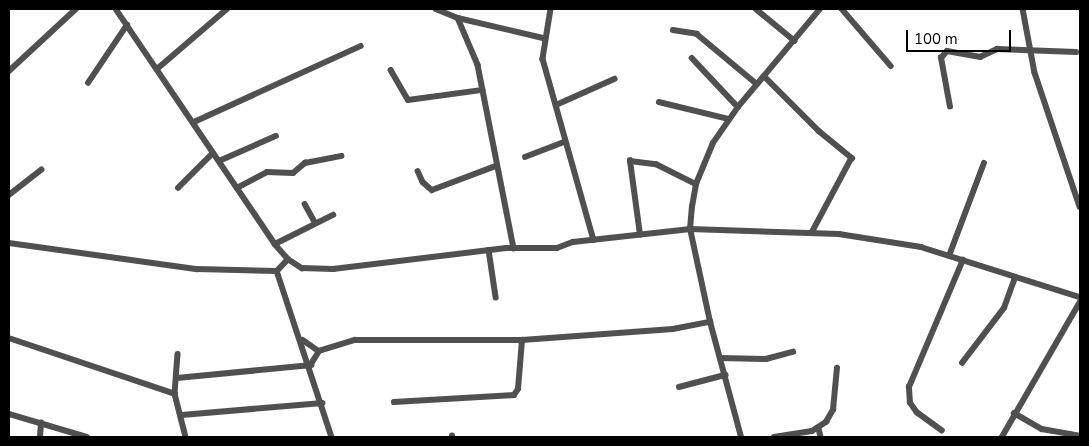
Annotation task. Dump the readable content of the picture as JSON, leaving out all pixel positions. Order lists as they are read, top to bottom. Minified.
{"scale_bar":"100 m"}
